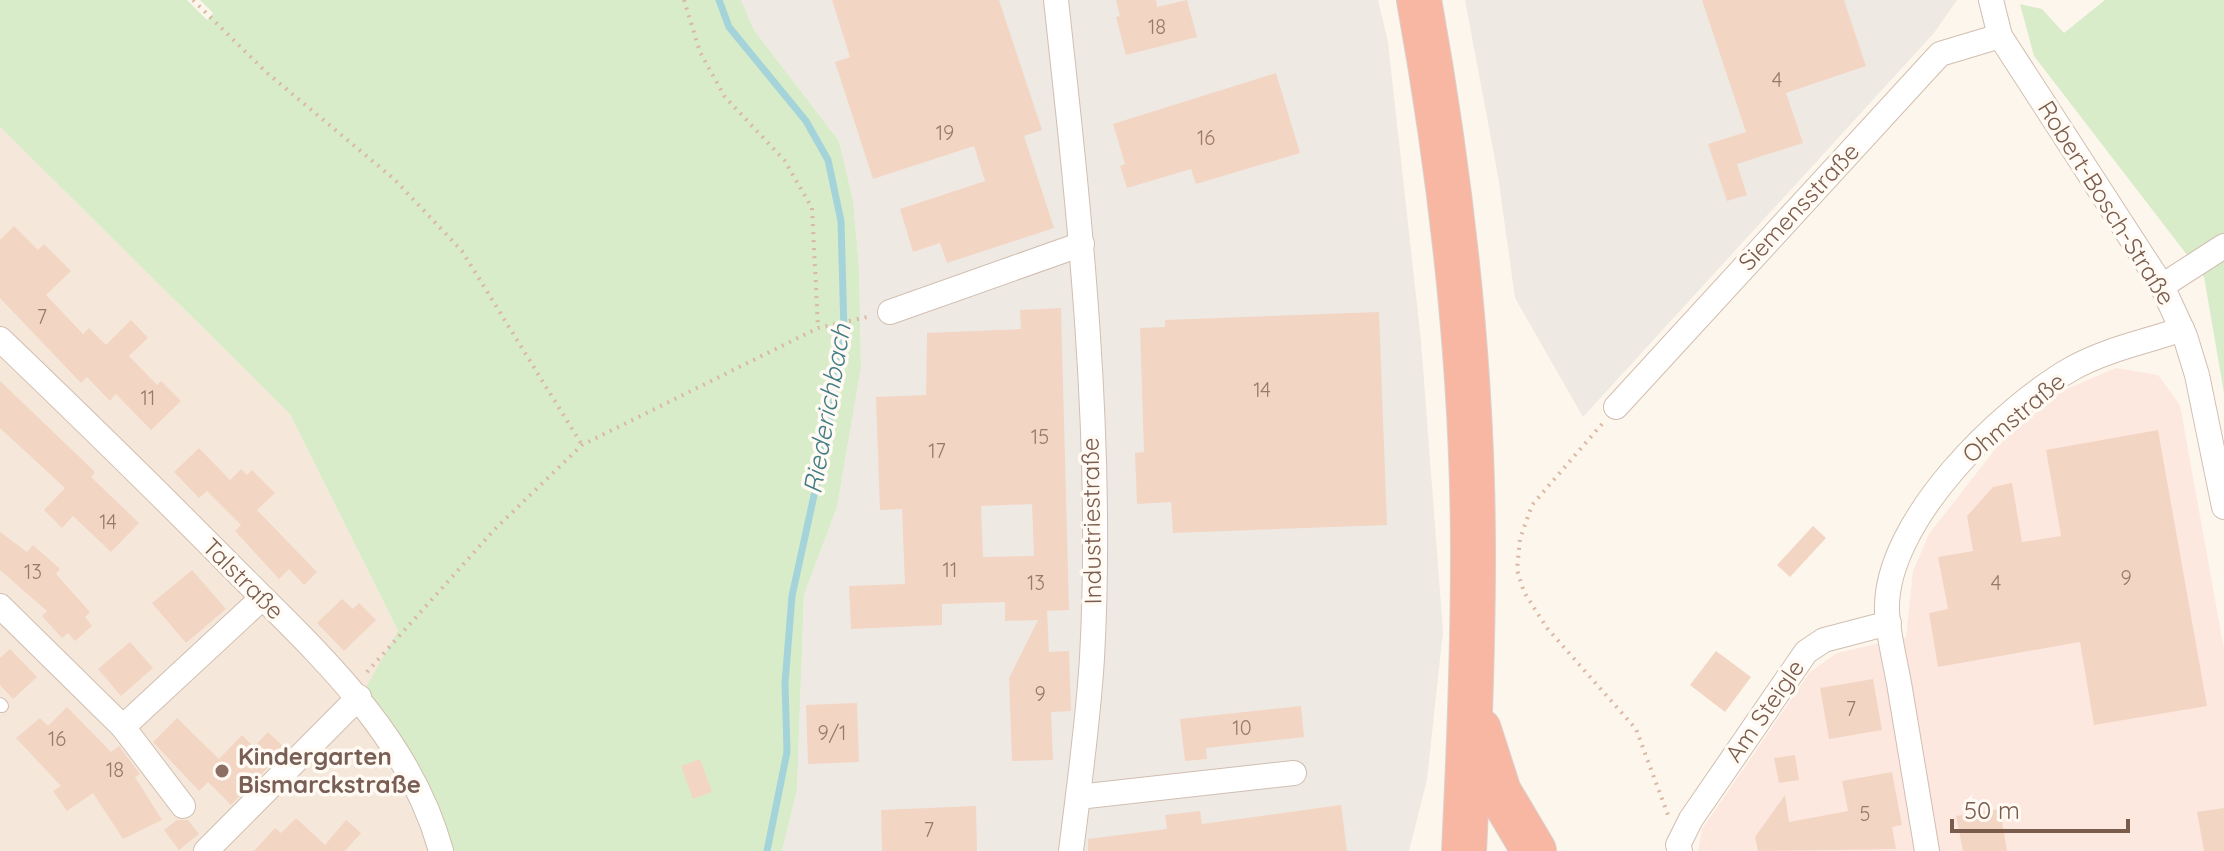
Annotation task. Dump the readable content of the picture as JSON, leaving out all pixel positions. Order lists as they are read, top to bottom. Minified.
{"streets":{"street":["Robert-Bosch-Straße","Siemensstraße","Ohmstraße","Industriestraße","Talstraße","Am Steigle"]},"crossings":[["Robert-Bosch-Straße","Siemensstraße"],["Robert-Bosch-Straße","Ohmstraße"],["Ohmstraße","Am Steigle"]],"water":["Riederichbach"],"places":["Kindergarten Bismarckstraße"],"house_numbers":["18","4","19","16","7","14","11","15","17","14","11","13","9","13","4","9","7","10","9/1","16","18","5","7"],"scale_bar":"50 m"}
